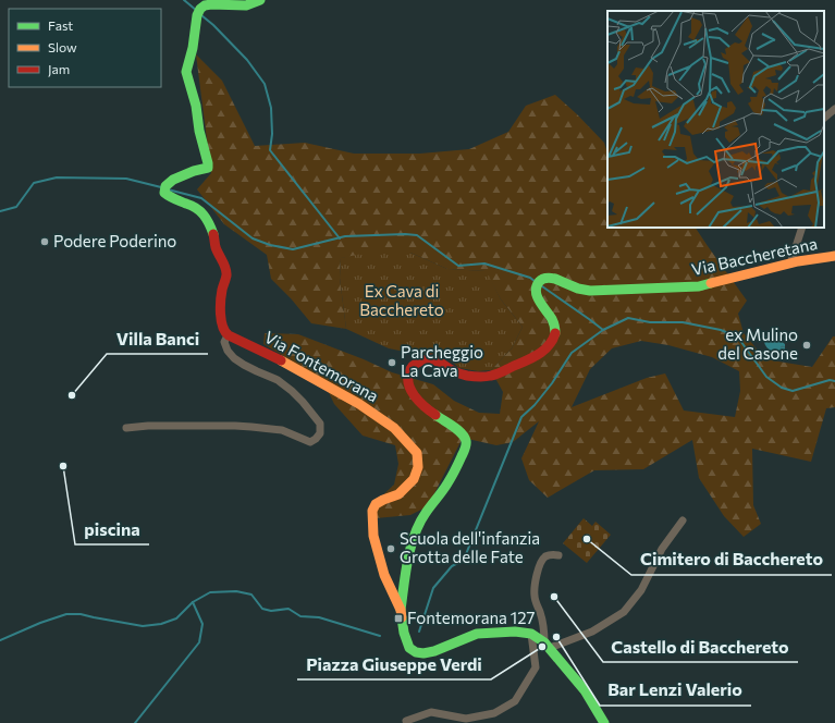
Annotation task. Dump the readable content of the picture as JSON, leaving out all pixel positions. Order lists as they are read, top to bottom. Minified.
{"streets":{"street":["Via Baccheretana","Via Fontemorana"]},"crossings":[["Via Baccheretana","Via Fontemorana"]],"parks":["Ex Cava di Bacchereto"],"places":{"other":["Podere Poderino","ex Mulino del Casone","Parcheggio La Cava","Villa Banci","piscina","Cimitero di Bacchereto","Scuola dell'infanzia Grotta delle Fate","Castello di Bacchereto","Bar Lenzi Valerio","Piazza Giuseppe Verdi"],"transit":["Fontemorana 127"]},"legend":["Fast","Slow","Jam"]}
